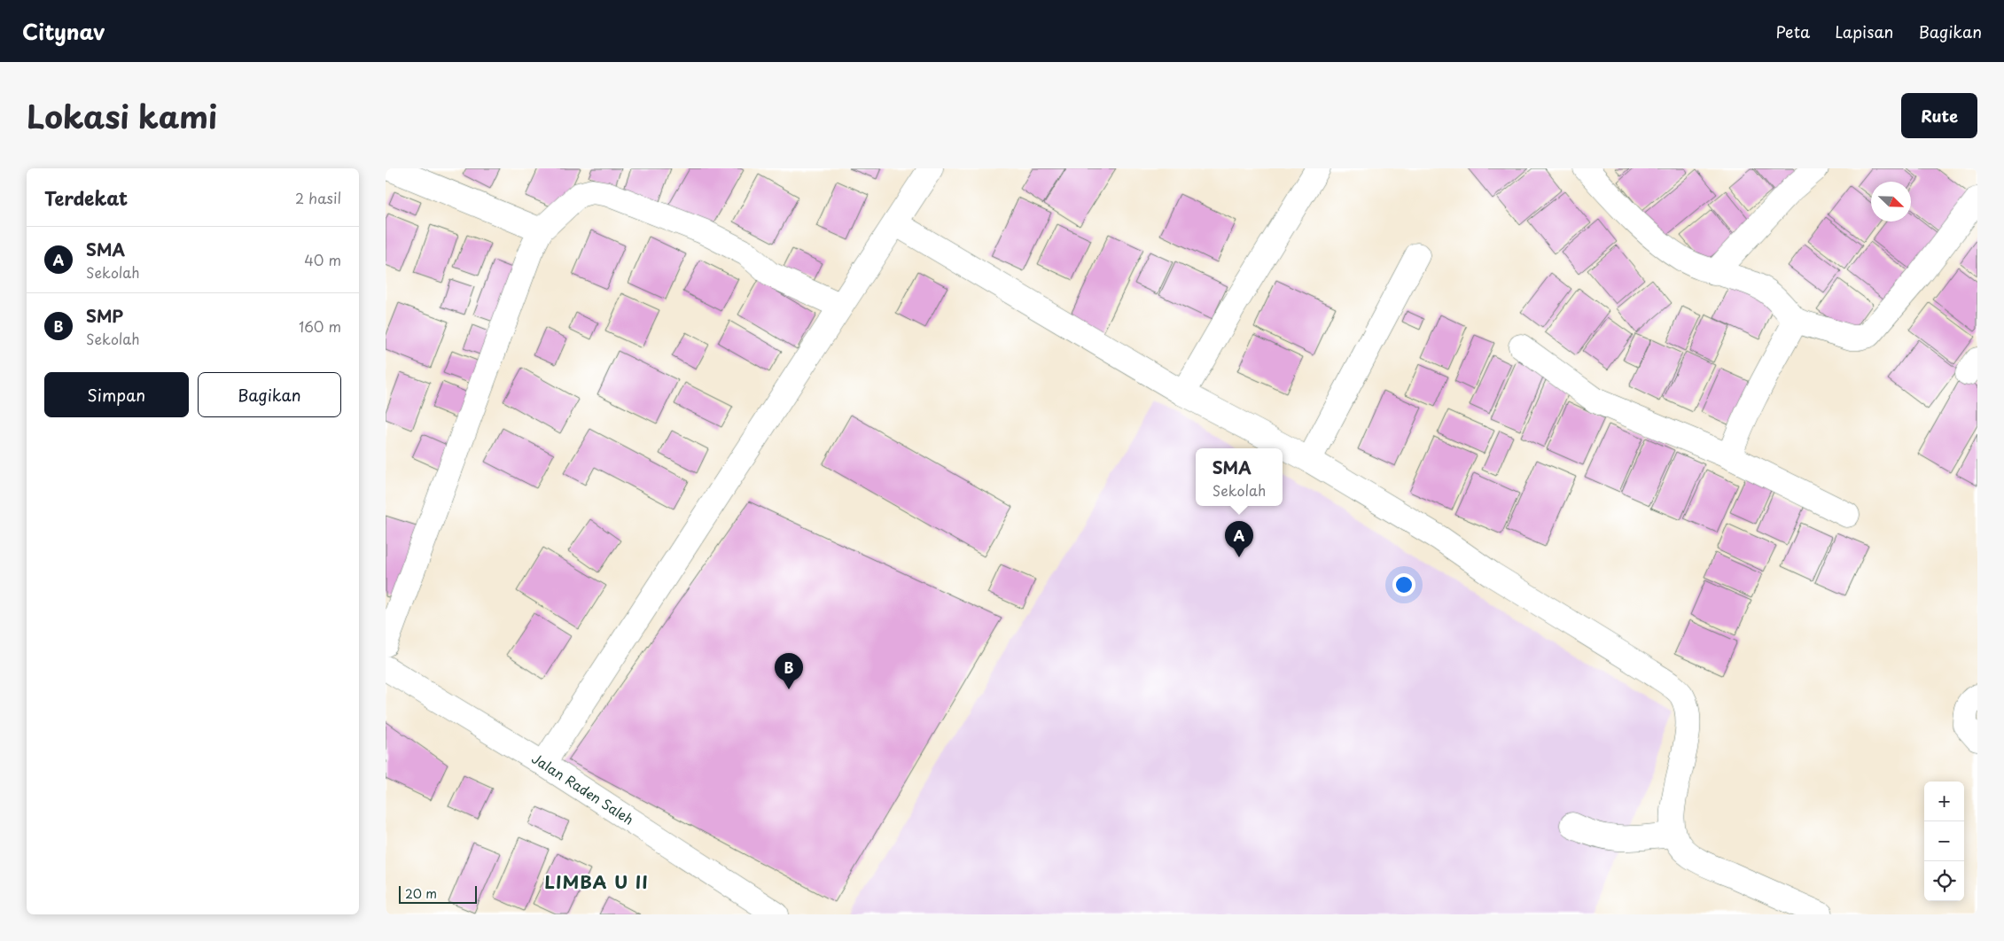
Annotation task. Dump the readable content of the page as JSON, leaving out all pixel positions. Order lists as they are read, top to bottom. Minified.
{"streets":{"street":["Jalan Raden Saleh"]},"districts":["LIMBA U II"],"scale_bar":"20 m","north":"bottom right","page":{"header":"Citynav","nav":["Peta","Lapisan","Bagikan"],"title":"Lokasi kami","buttons":["Rute",["Simpan","Bagikan"]],"heading":["Terdekat","2 hasil"],"list":[{"mark":"A","name":"SMA","note":"Sekolah","value":"40 m"},{"mark":"B","name":"SMP","note":"Sekolah","value":"160 m"}],"popup":["SMA","Sekolah"],"pins":["A","B"],"map_buttons":["+","−"],"scale":"20 m"}}
